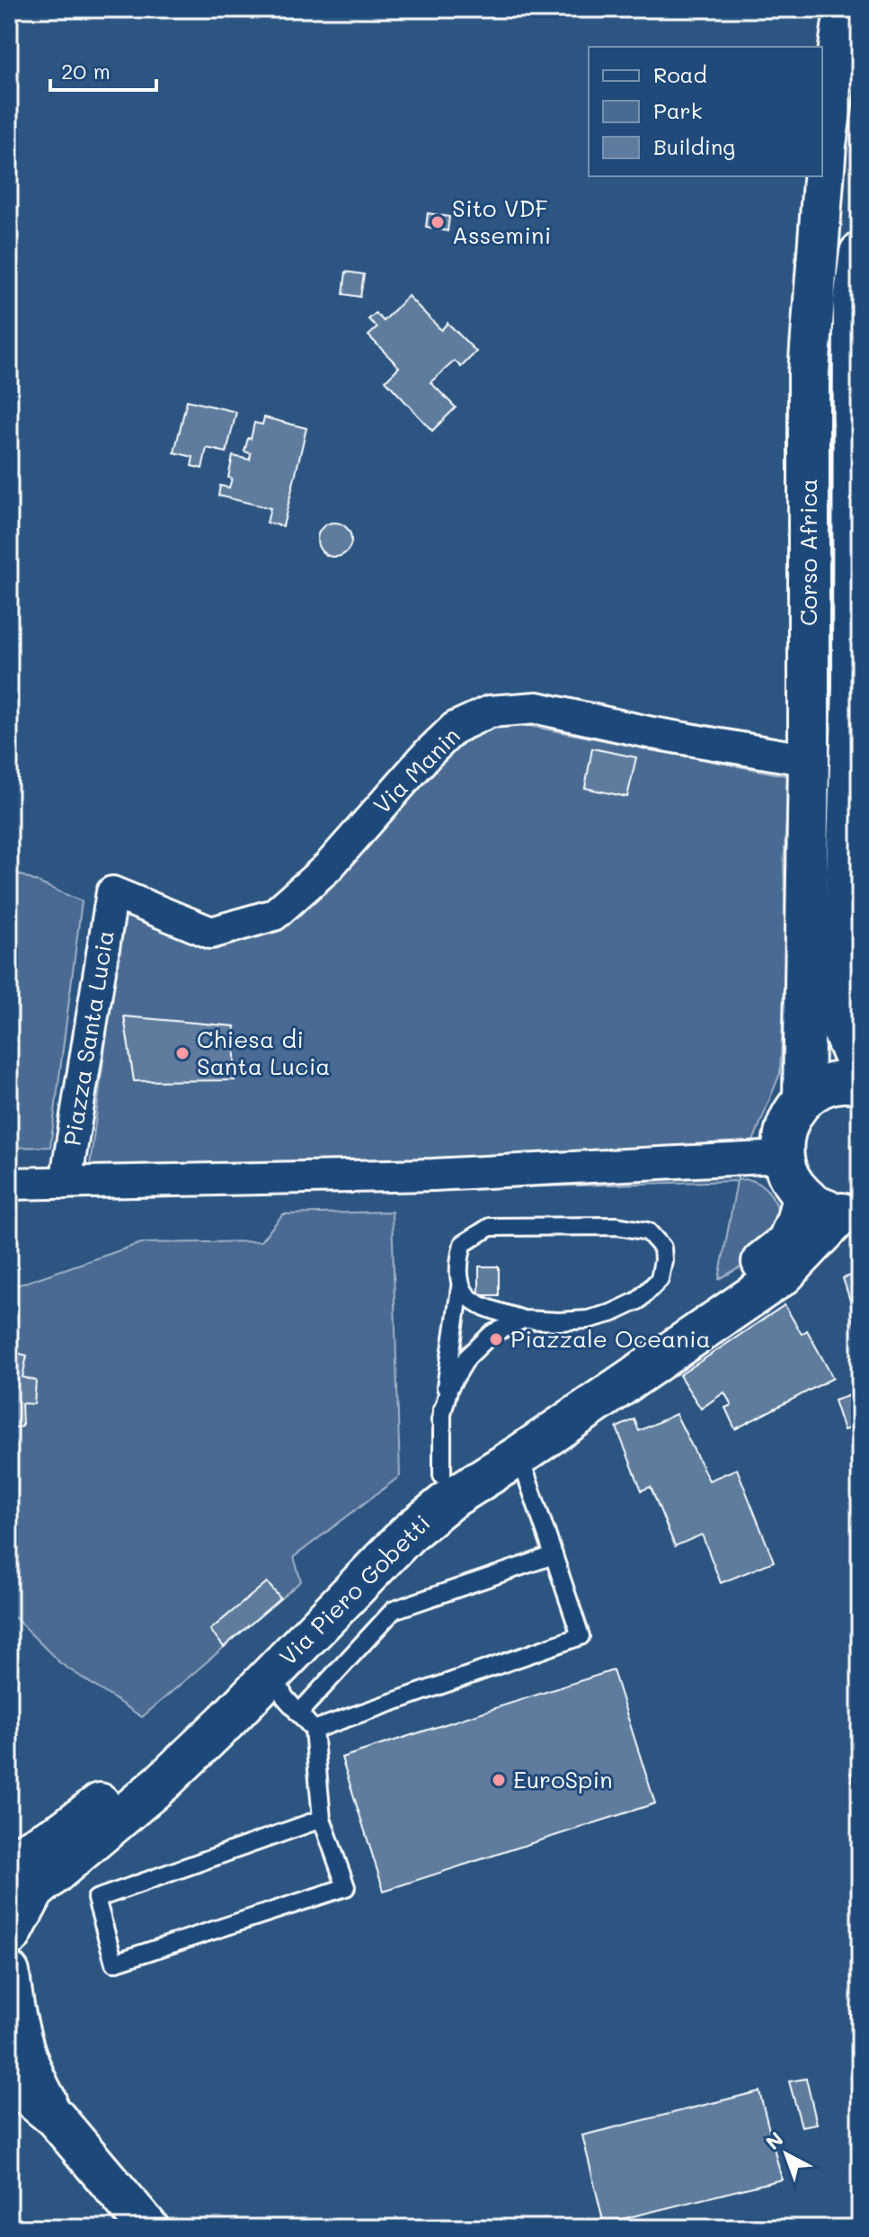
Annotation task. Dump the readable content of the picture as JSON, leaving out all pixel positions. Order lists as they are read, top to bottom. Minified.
{"streets":{"main road":["Corso Africa","Via Piero Gobetti"],"street":["Via Manin","Piazza Santa Lucia"]},"crossings":[["Corso Africa","Via Manin"],["Via Manin","Piazza Santa Lucia"]],"places":["Sito VDF Assemini","Chiesa di Santa Lucia","Piazzale Oceania","EuroSpin"],"legend":["Road","Park","Building"],"scale_bar":"20 m","north":"top left"}
